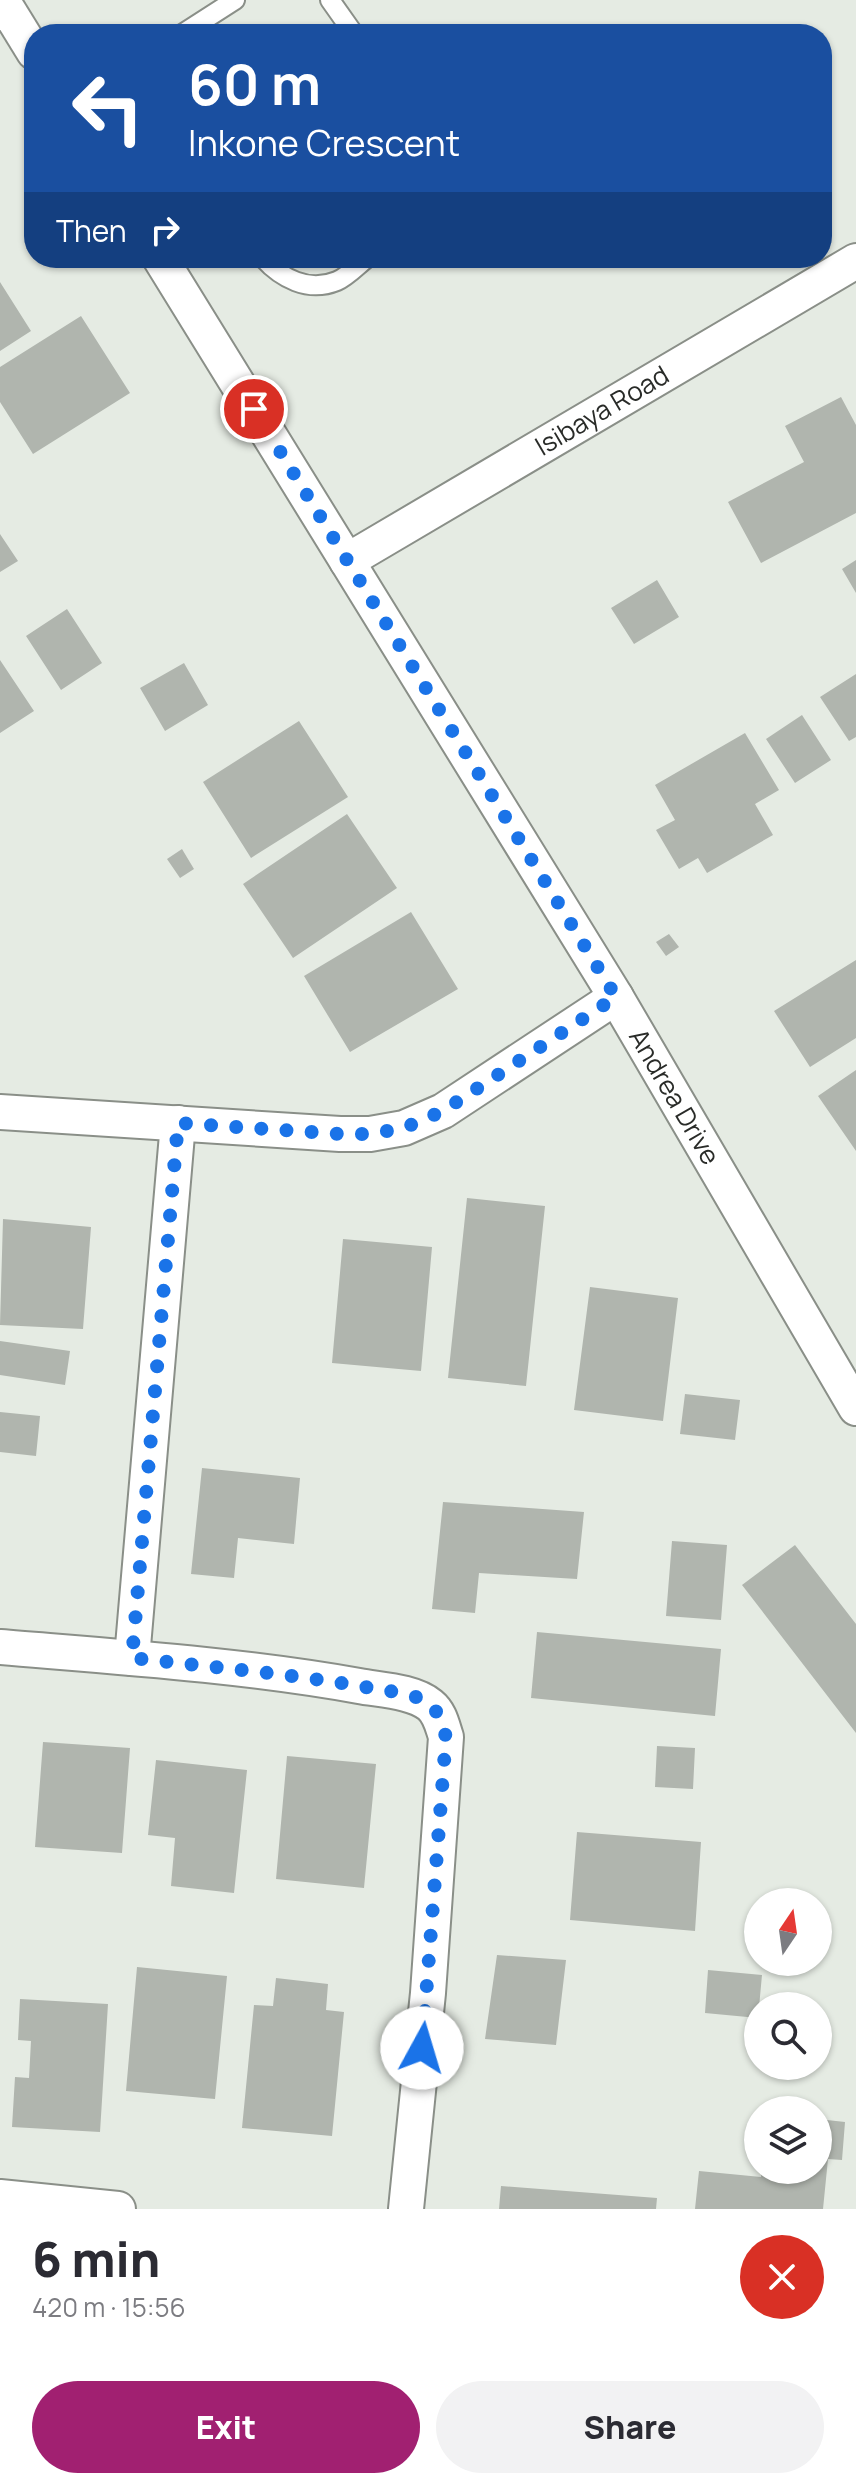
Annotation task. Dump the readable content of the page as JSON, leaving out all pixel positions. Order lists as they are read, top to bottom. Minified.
{"streets":{"street":["Isibaya Road","Andrea Drive"]},"crossings":[["Isibaya Road","Andrea Drive"]],"north":"top","page":{"turn":["60 m","Inkone Crescent"],"then":"Then","heading":["6 min","420 m · 15:56"],"buttons":["Exit","Share"]}}
